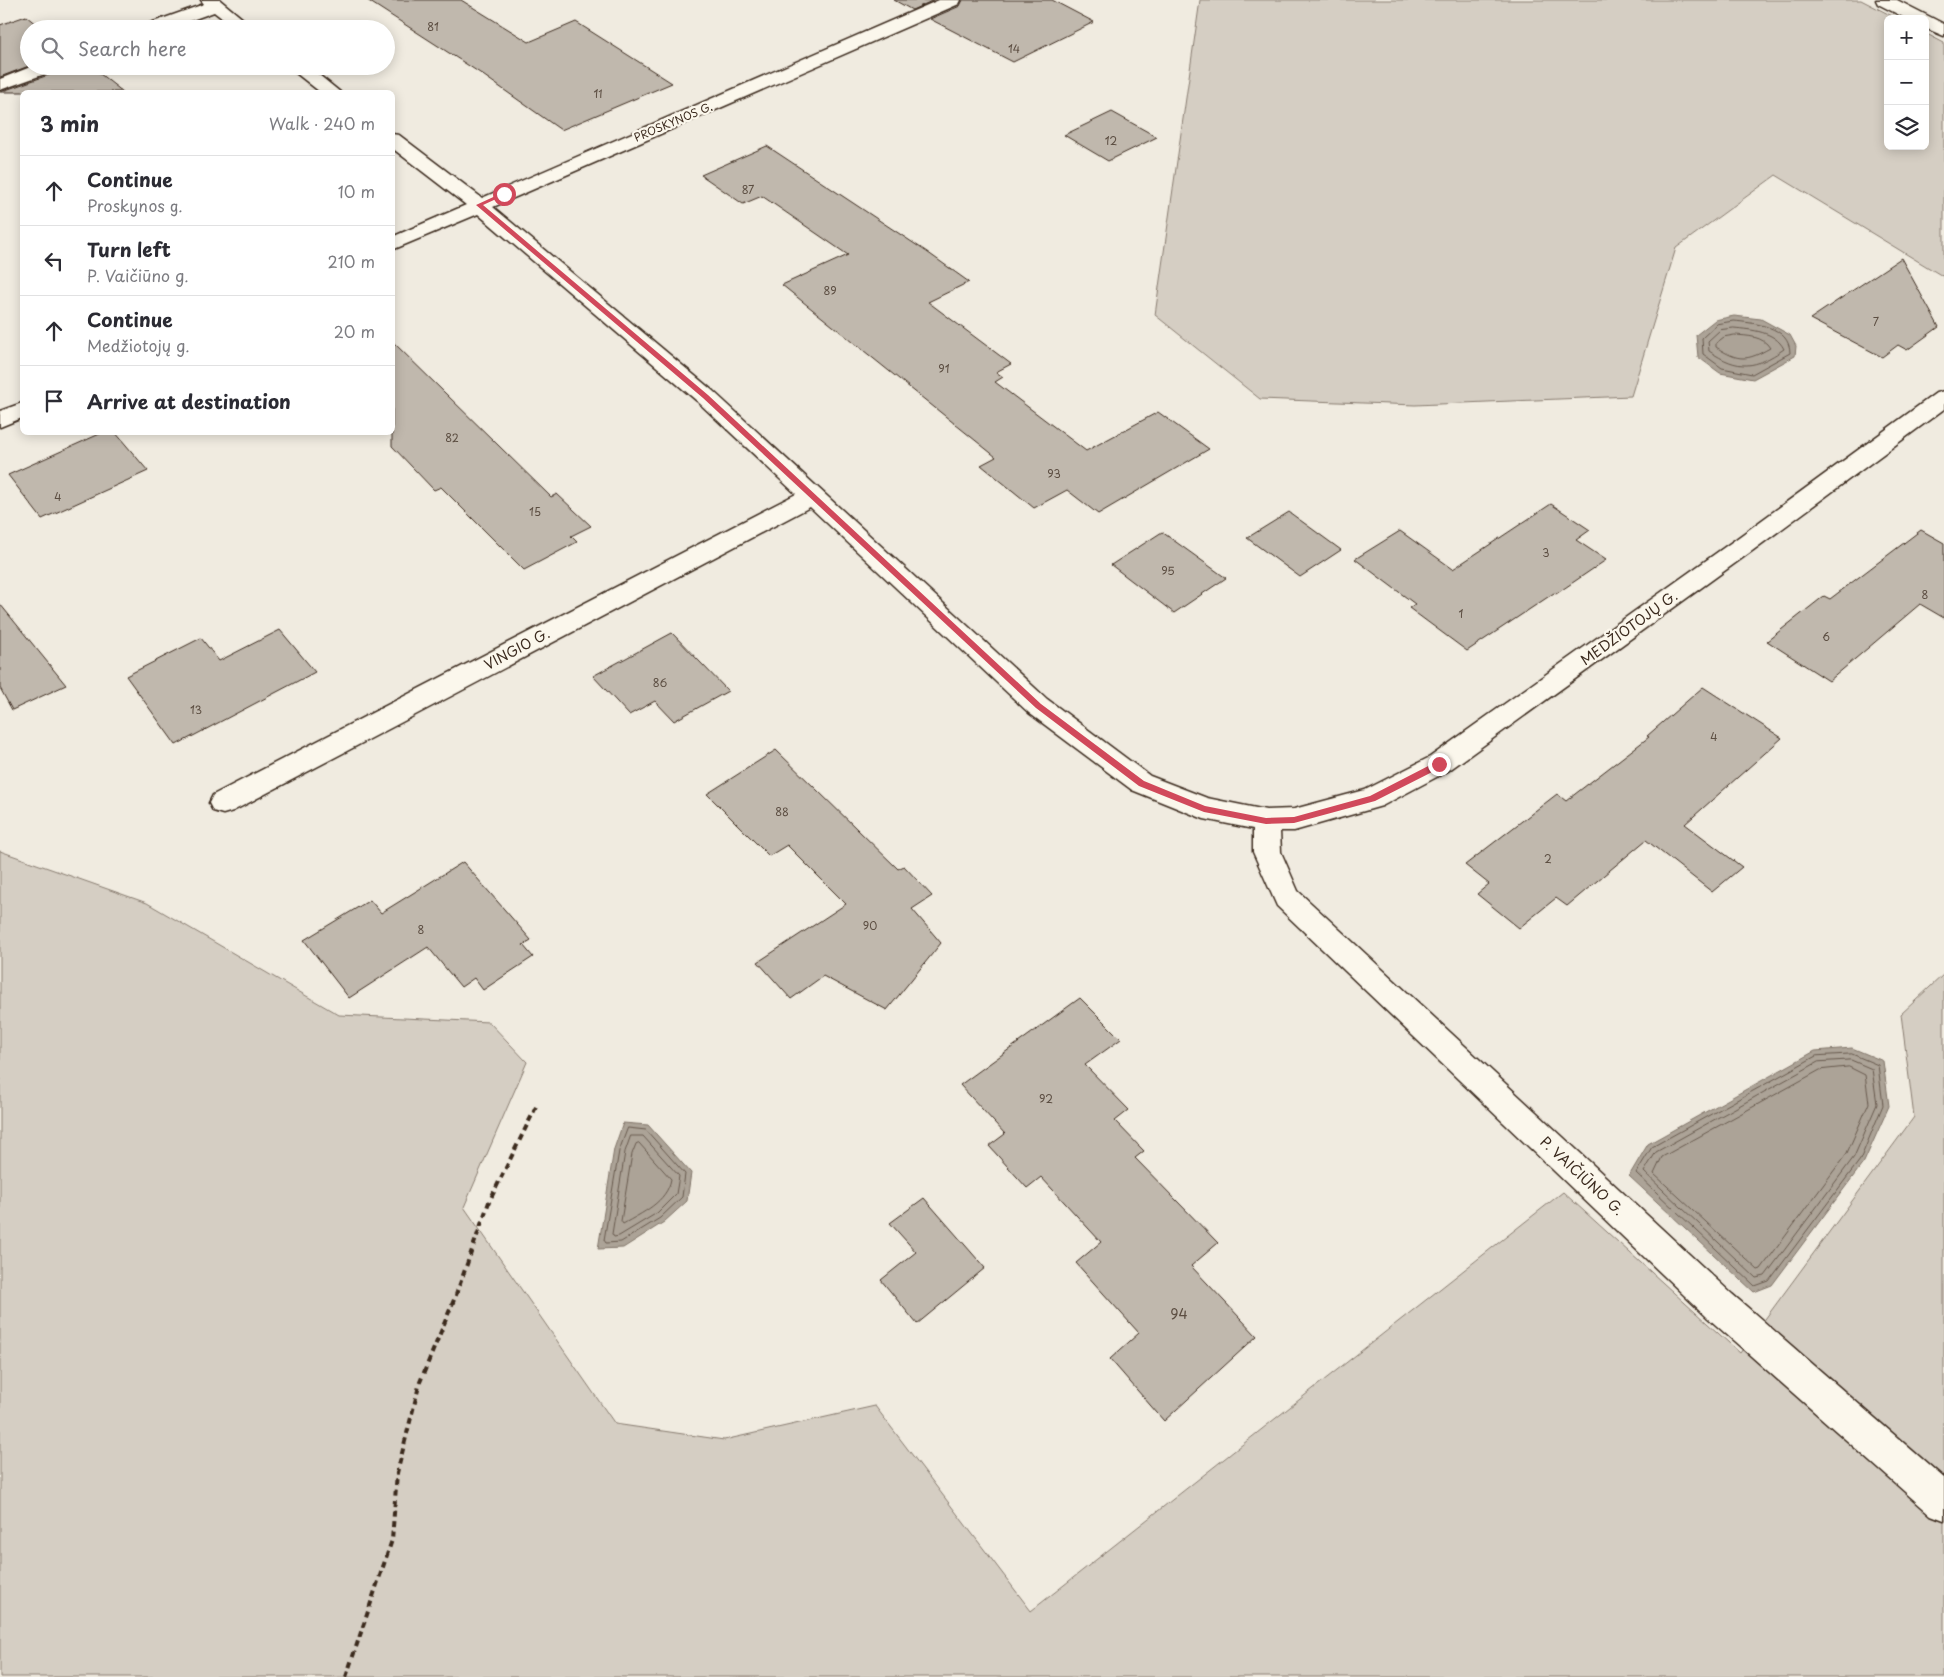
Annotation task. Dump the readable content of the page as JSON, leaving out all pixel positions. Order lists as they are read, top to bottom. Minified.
{"streets":{"street":["PROSKYNOS G.","MEDŽIOTOJŲ G.","VINGIO G.","P. VAIČIŪNO G."]},"crossings":[["MEDŽIOTOJŲ G.","P. VAIČIŪNO G."]],"house_numbers":["81","14","11","12","87","89","7","91","82","93","4","15","3","95","8","1","6","86","13","4","88","2","90","8","92","94"],"page":{"map_buttons":["+","−"],"search":"Search here","heading":["3 min","Walk · 240 m"],"list":[["Continue","Proskynos g.","10 m"],["Turn left","P. Vaičiūno g.","210 m"],["Continue","Medžiotojų g.","20 m"],"Arrive at destination"]}}
